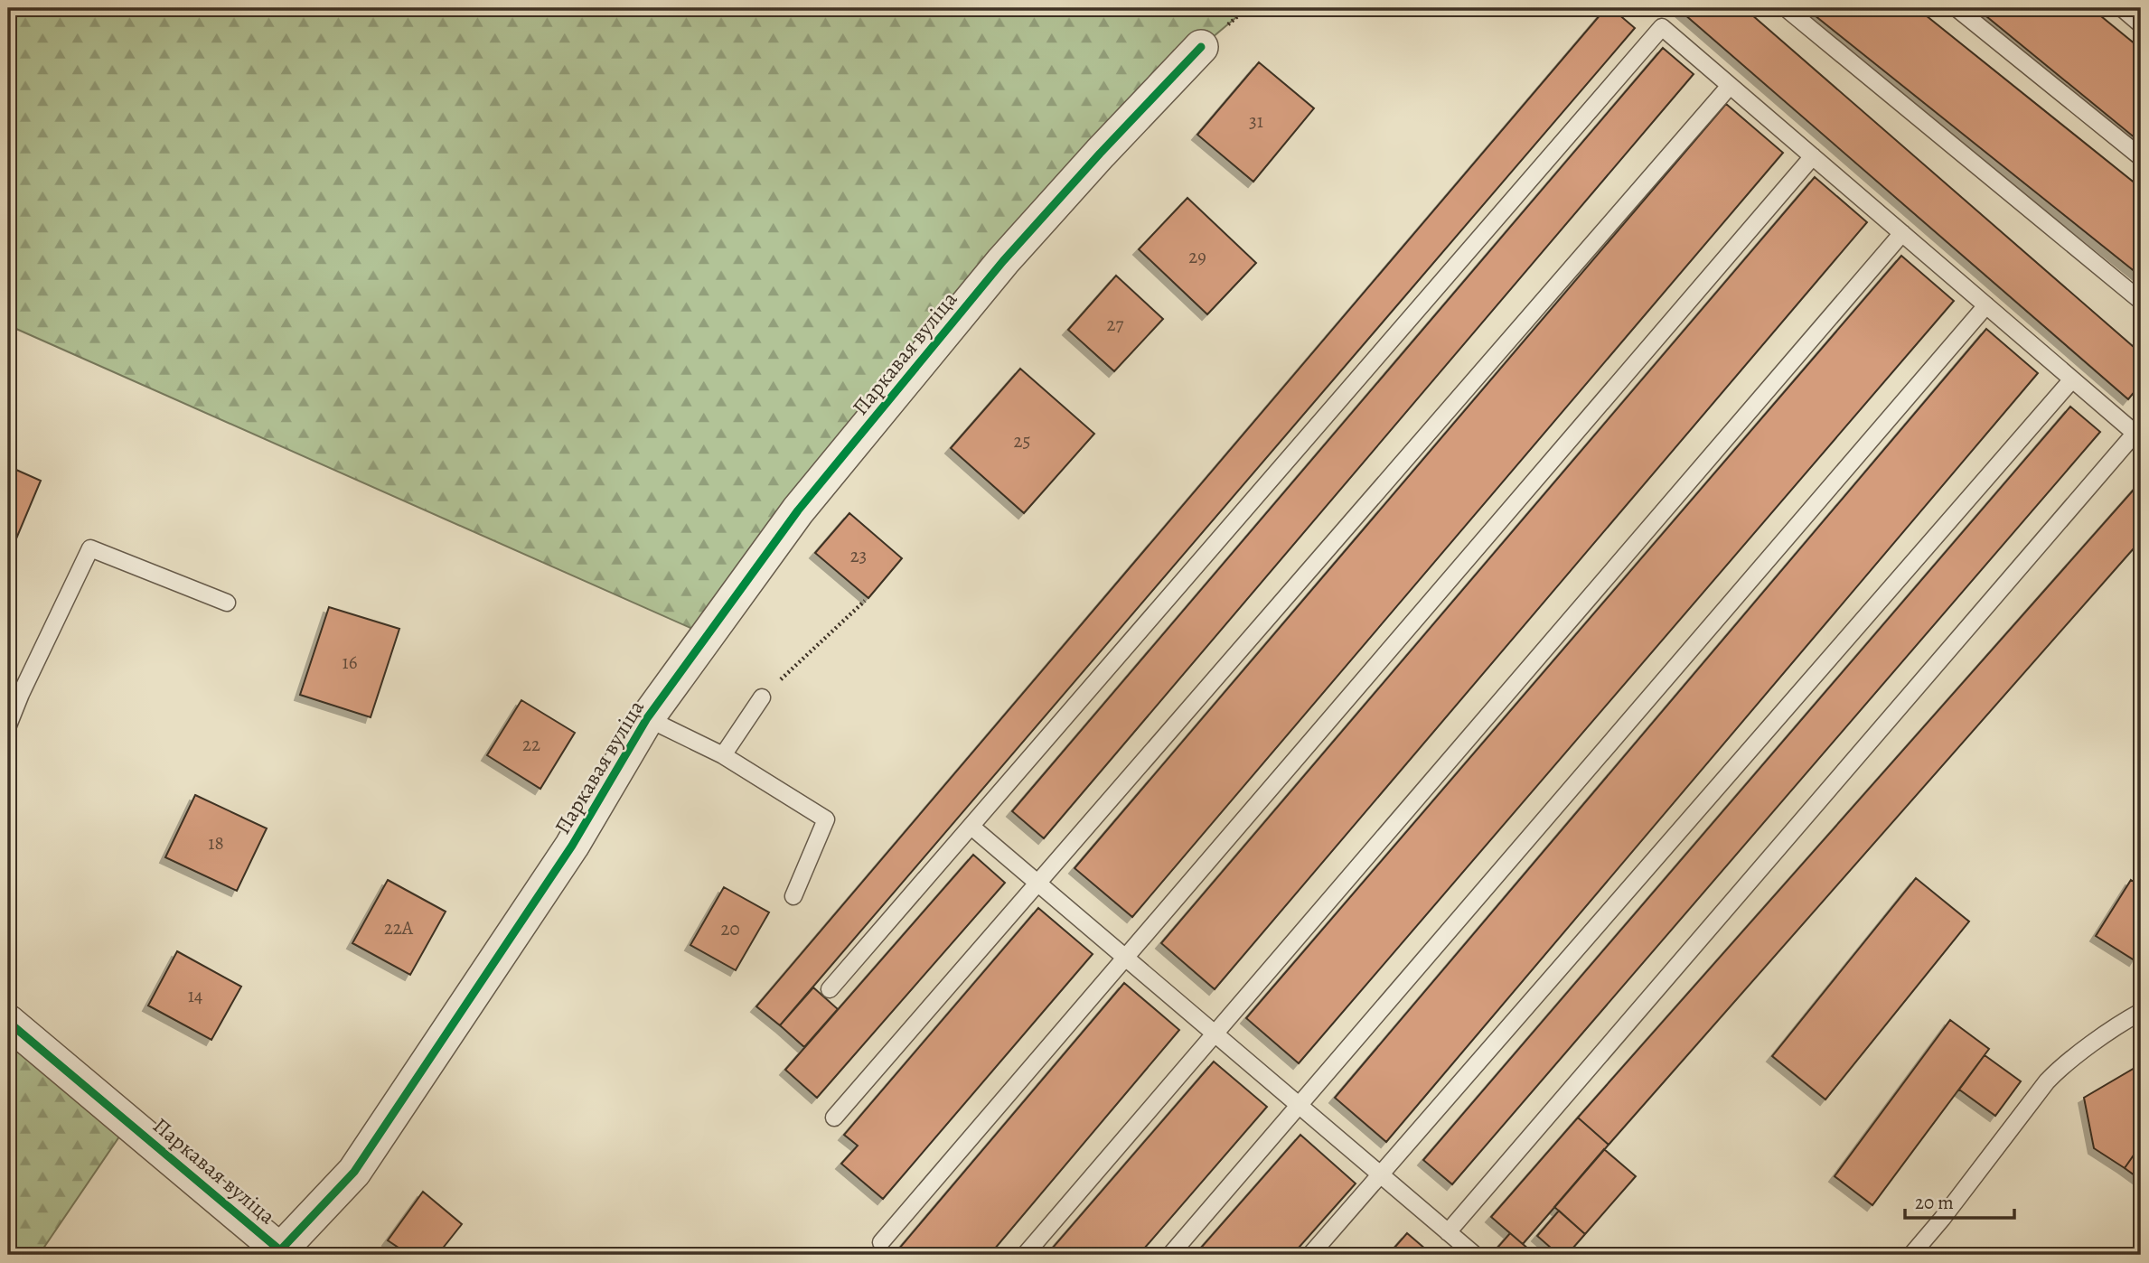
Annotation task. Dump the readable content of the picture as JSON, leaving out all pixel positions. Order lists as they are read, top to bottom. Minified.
{"streets":{"street":["Паркавая вуліца"]},"house_numbers":["31","29","27","25","23","16","22","18","22А","20","14"],"scale_bar":"20 m"}
